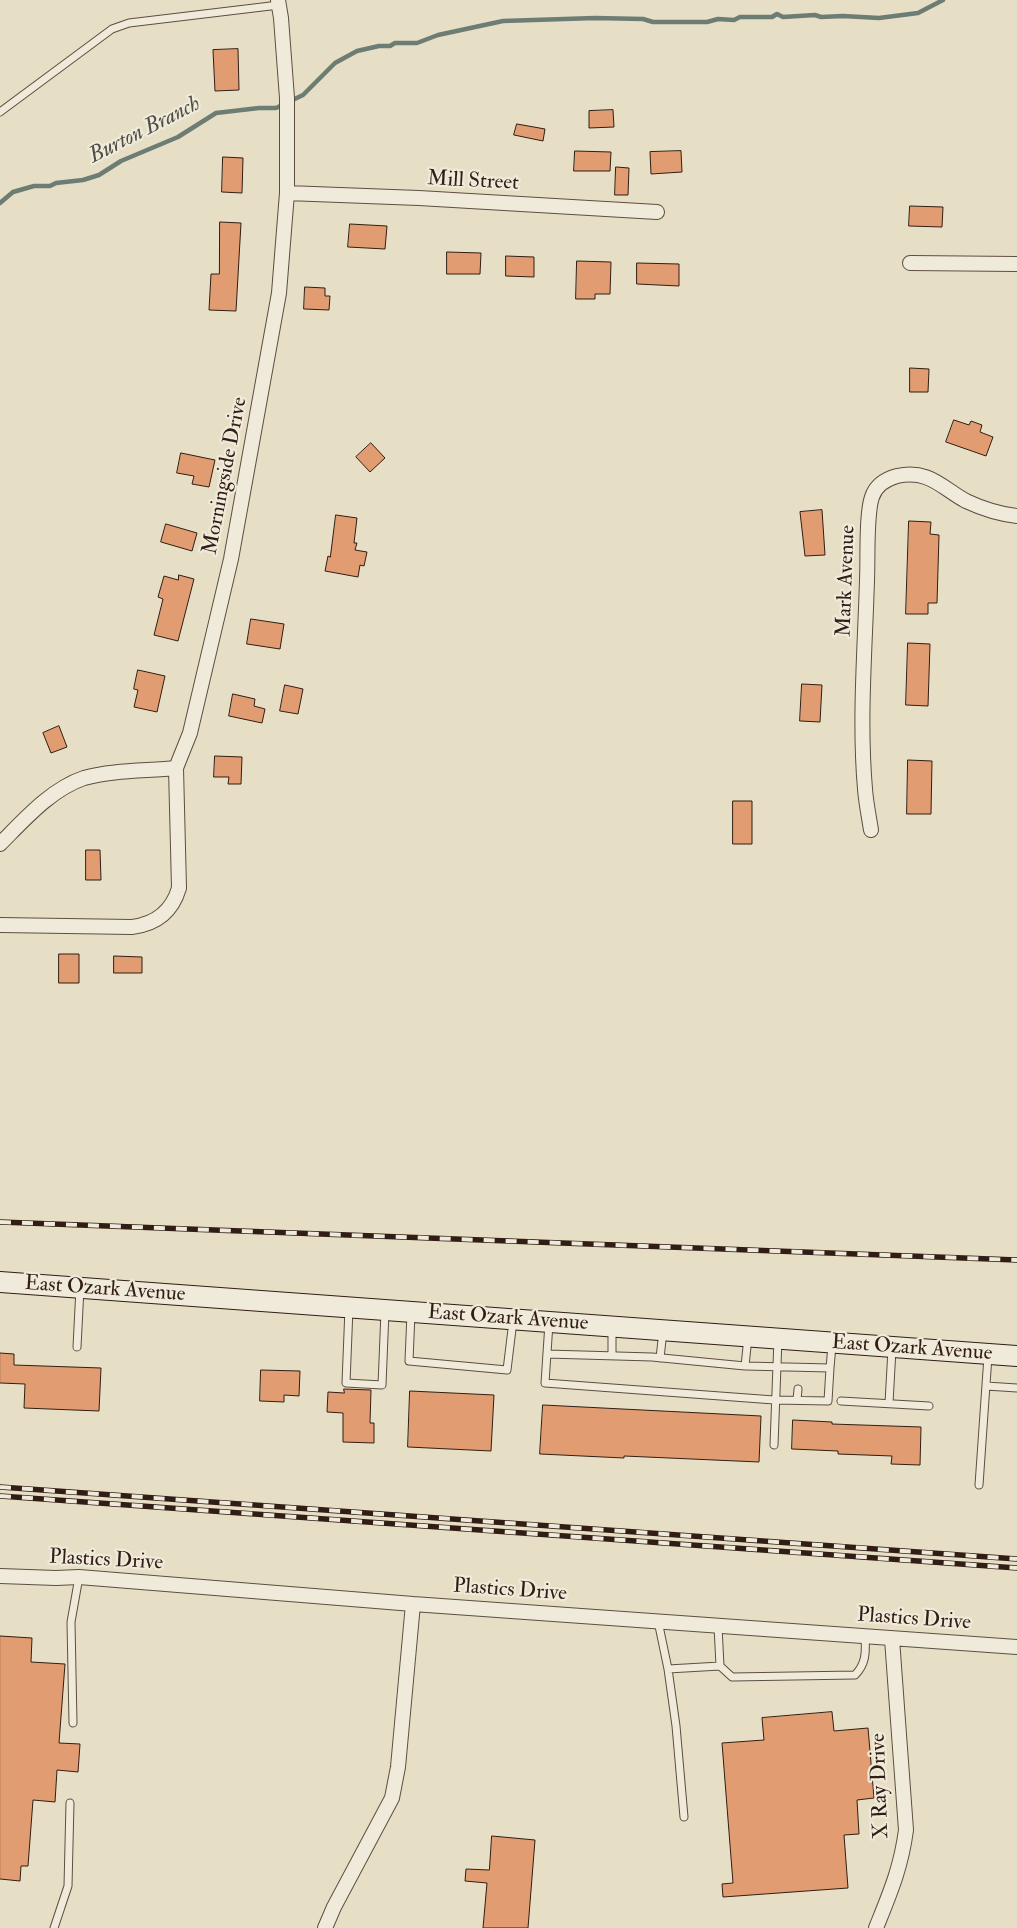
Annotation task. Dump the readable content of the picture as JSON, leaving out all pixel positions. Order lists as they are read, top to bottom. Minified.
{"streets":{"main road":["East Ozark Avenue"],"street":["Mill Street","Morningside Drive","Mark Avenue","Plastics Drive","X Ray Drive"]},"crossings":[["Mill Street","Morningside Drive"],["Plastics Drive","X Ray Drive"]],"water":["Burton Branch"]}
